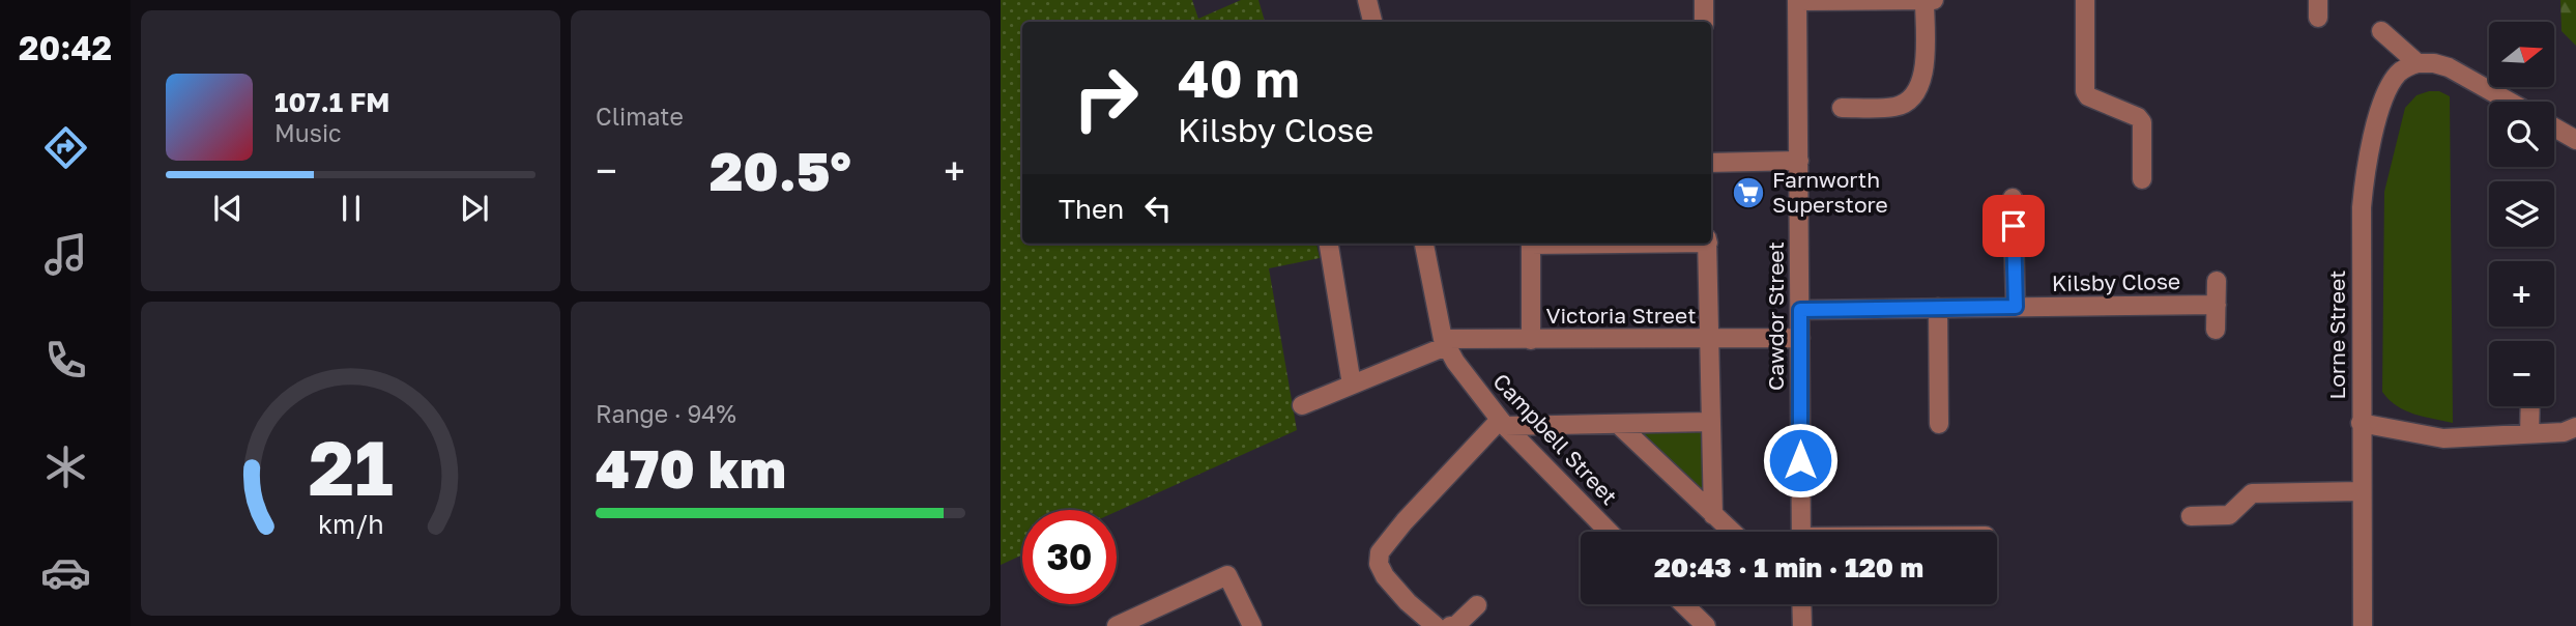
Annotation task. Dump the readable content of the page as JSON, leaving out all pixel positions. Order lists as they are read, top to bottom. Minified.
{"streets":{"street":["Kilsby Close","Victoria Street","Cawdor Street","Lorne Street","Campbell Street"]},"crossings":[["Kilsby Close","Cawdor Street"],["Victoria Street","Cawdor Street"],["Victoria Street","Campbell Street"]],"places":{"supermarket":["Farnworth Superstore"]},"north":"right","page":{"tabs":"20:42","tile":["Climate",["Range · 94%","470 km"]],"map_buttons":["+","−"],"turn":["40 m","Kilsby Close"],"song":["107.1 FM","Music"],"heat":["−","20.5°","+"],"then":"Then","limit":"30","trip":"20:43 · 1 min · 120 m","gauge":["21","km/h"]}}
